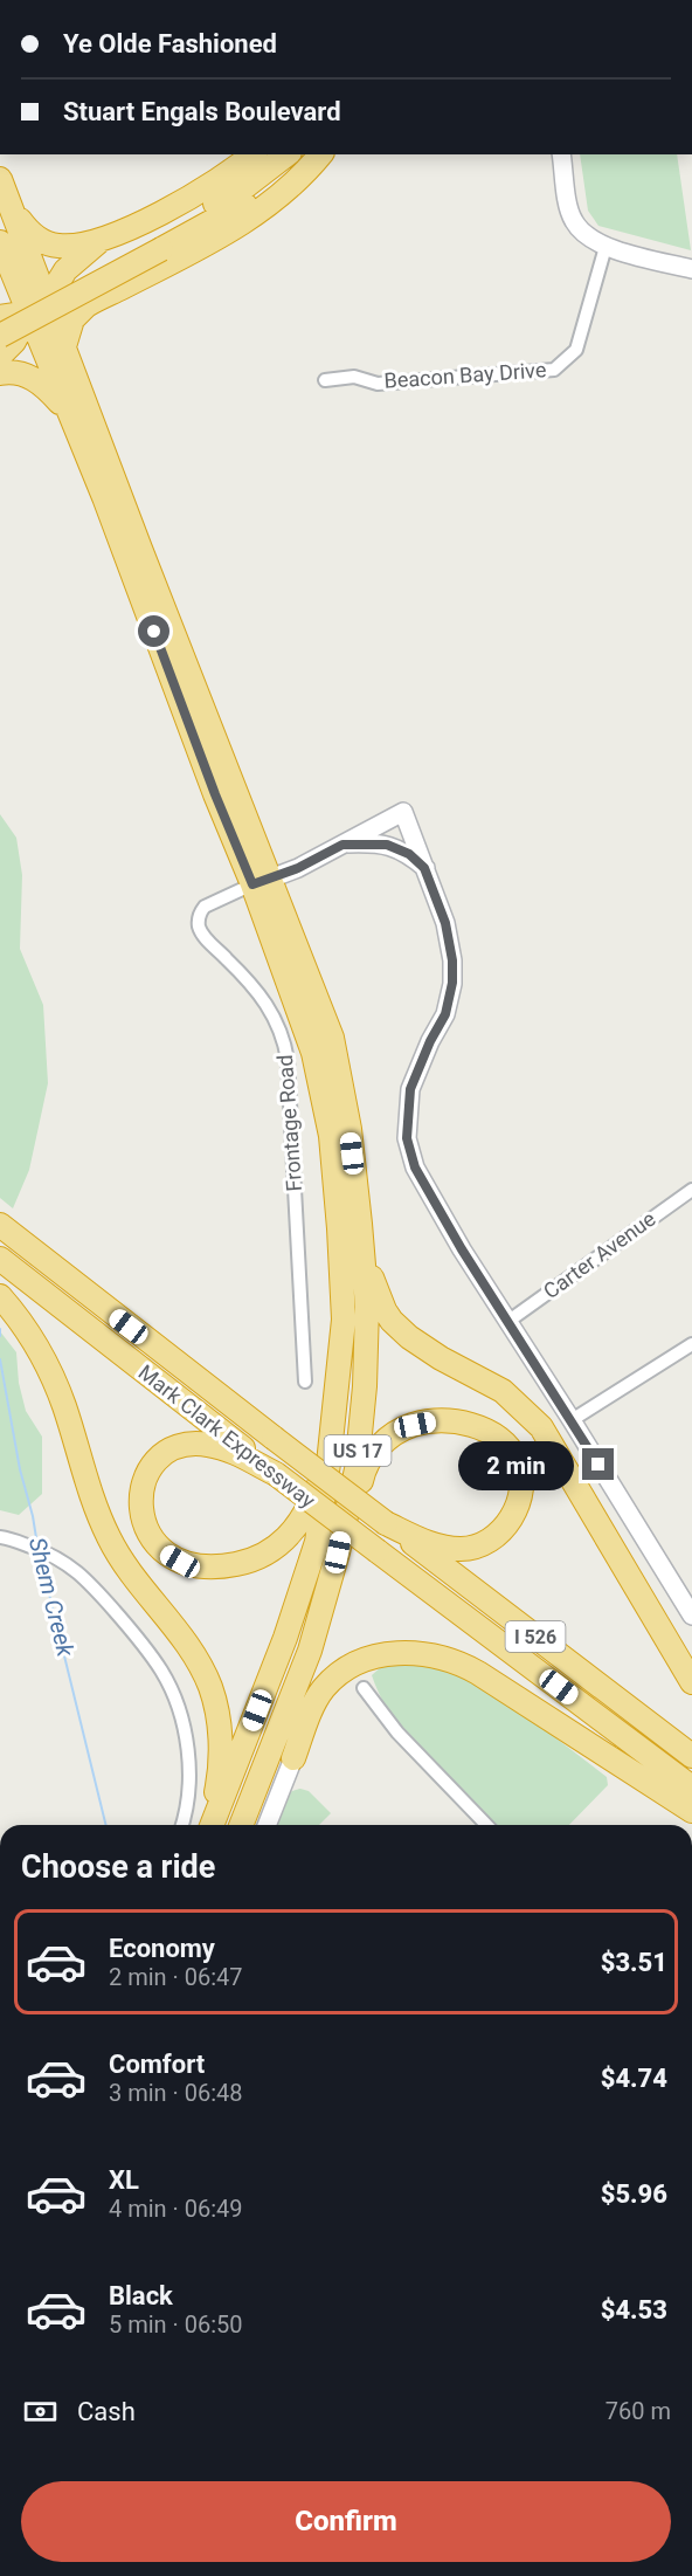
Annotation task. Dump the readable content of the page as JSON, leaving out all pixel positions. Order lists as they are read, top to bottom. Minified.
{"streets":{"highway":["Mark Clark Expressway","US 17","I 526"],"street":["Beacon Bay Drive","Frontage Road","Carter Avenue"]},"crossings":[["Frontage Road","US 17"]],"water":["Shem Creek"],"page":{"banner":["Ye Olde Fashioned","Stuart Engals Boulevard"],"bubble":"2 min","heading":"Choose a ride","list":[{"name":"Economy","note":"2 min · 06:47","value":"$3.51"},{"name":"Comfort","note":"3 min · 06:48","value":"$4.74"},{"name":"XL","note":"4 min · 06:49","value":"$5.96"},{"name":"Black","note":"5 min · 06:50","value":"$4.53"}],"pay":["Cash","760 m"],"buttons":"Confirm"}}
